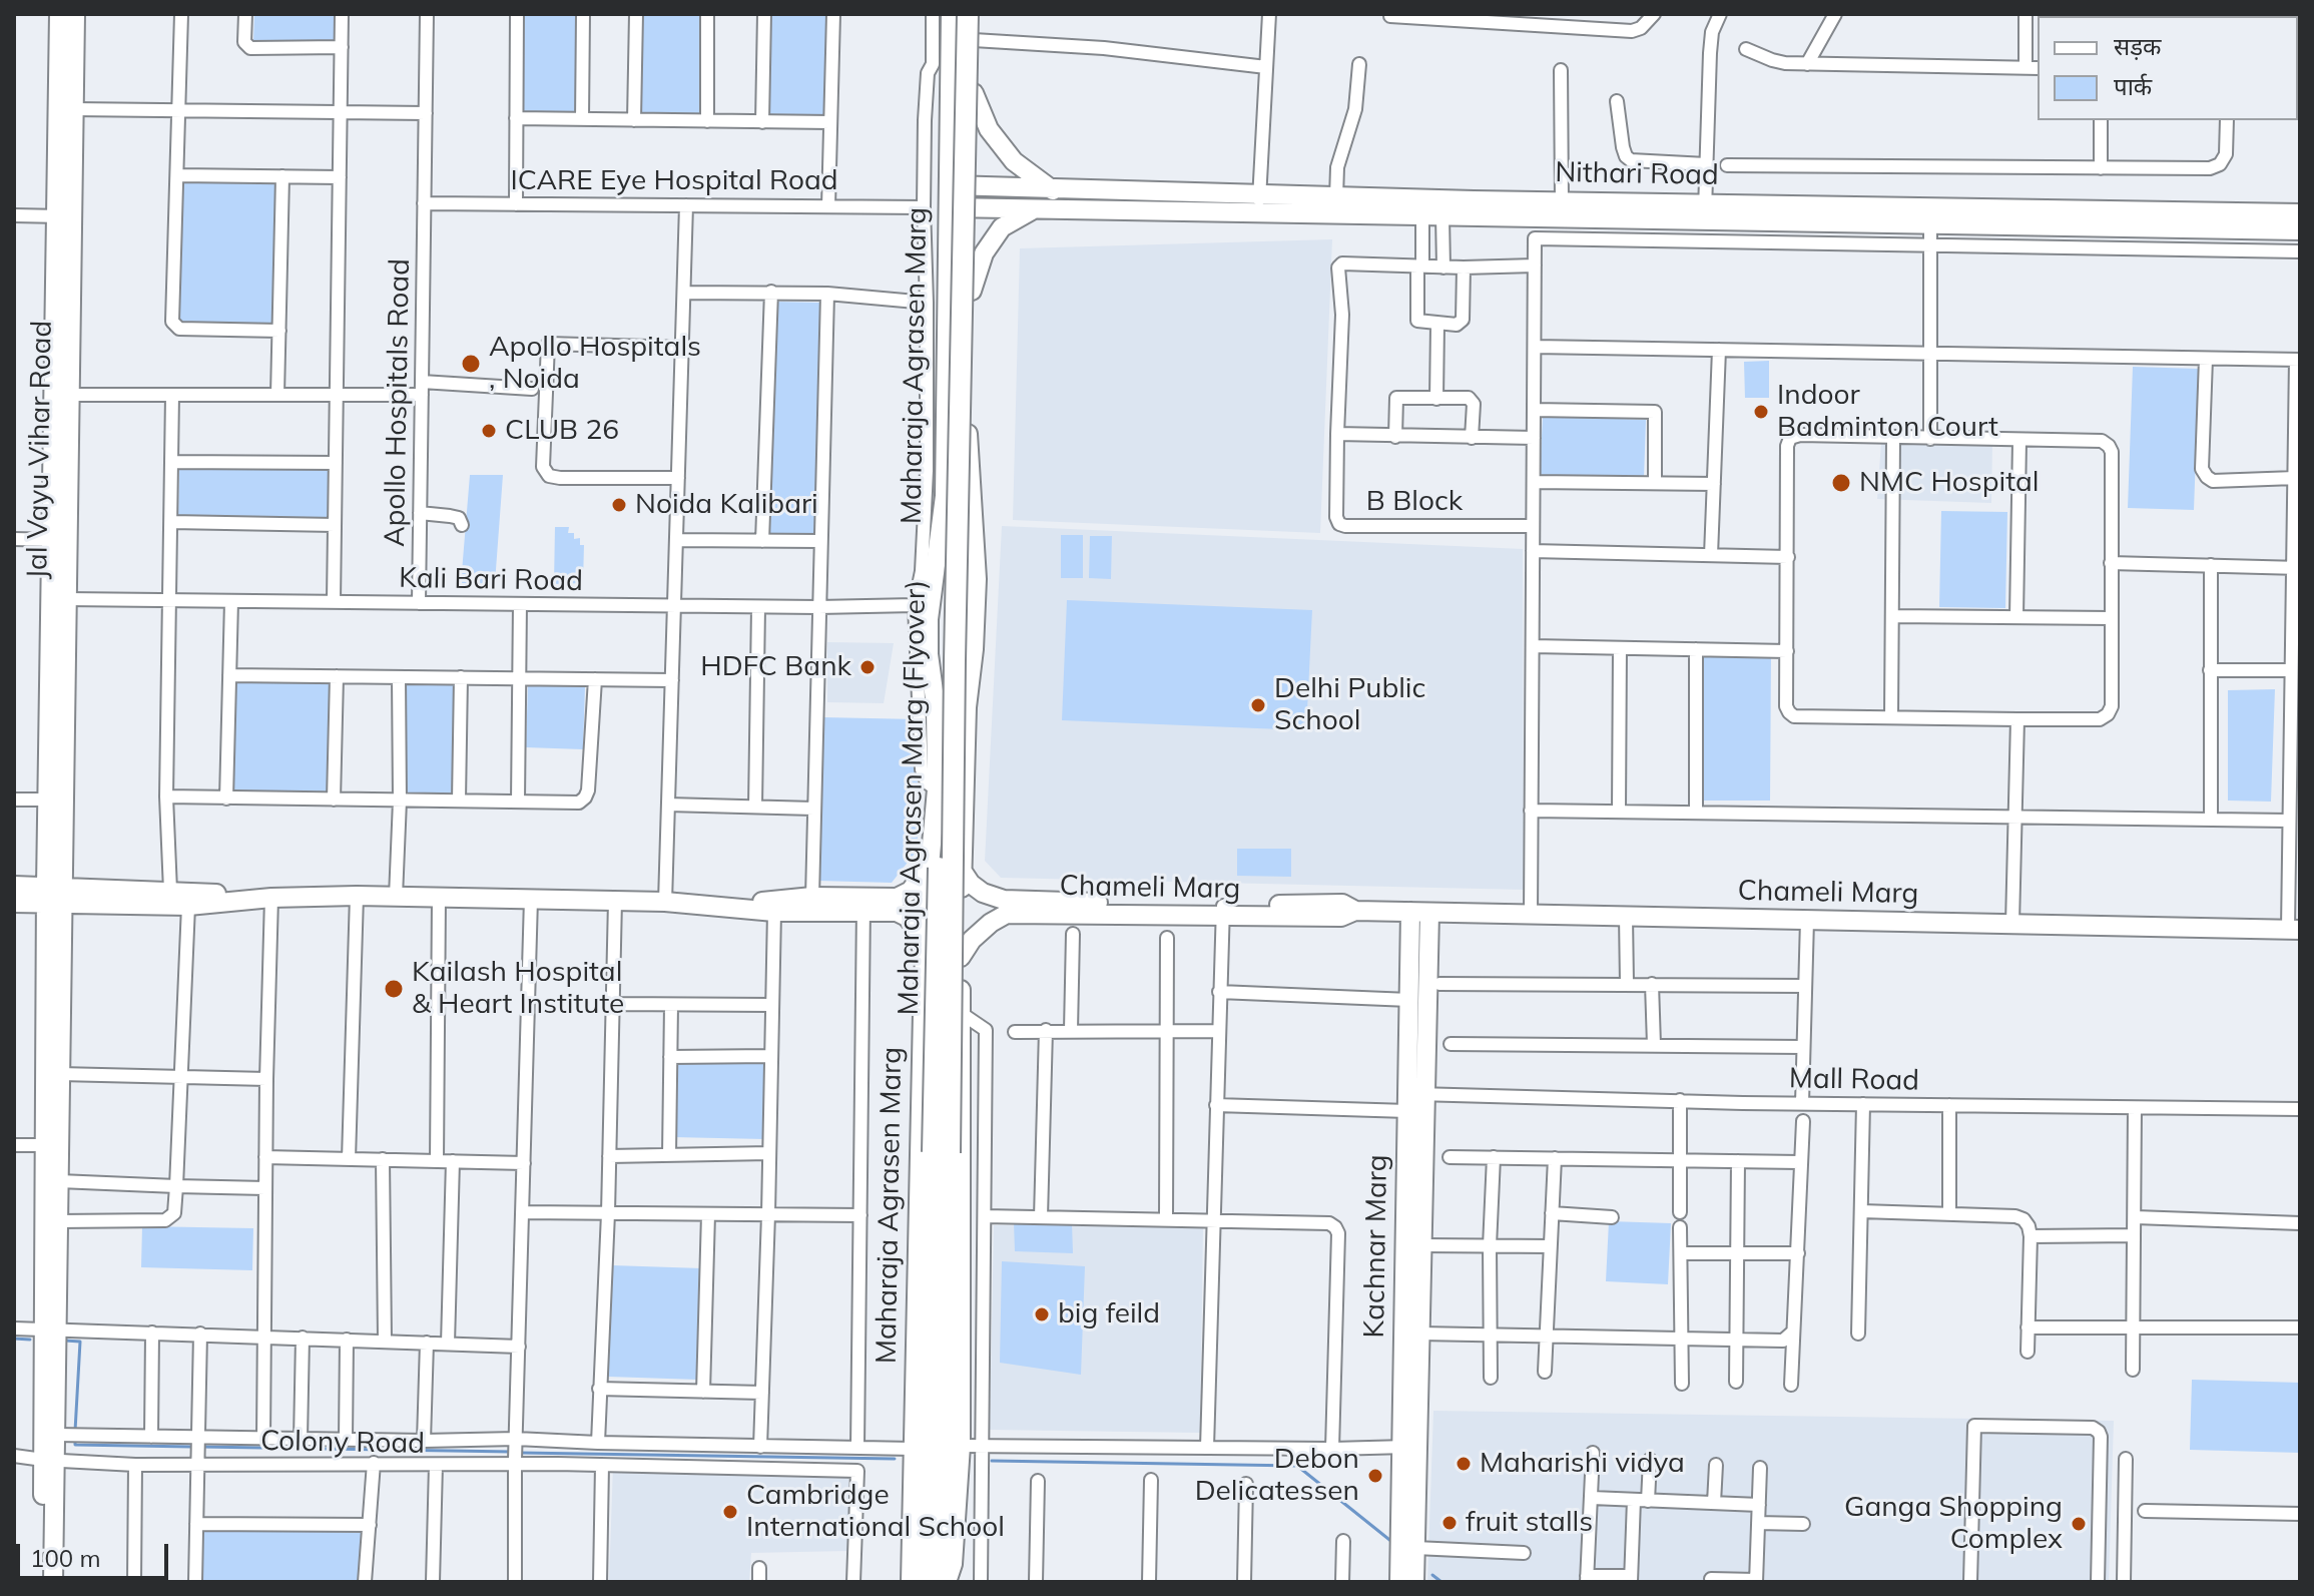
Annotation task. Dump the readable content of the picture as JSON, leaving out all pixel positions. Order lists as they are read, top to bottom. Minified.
{"streets":{"main road":["Maharaja Agrasen Marg (Flyover)"],"street":["Nithari Road","ICARE Eye Hospital Road","Maharaja Agrasen Marg","Apollo Hospitals Road","Jal Vayu Vihar Road","B Block","Kali Bari Road","Chameli Marg","Mall Road","Kachnar Marg","Colony Road"]},"crossings":[["Nithari Road","Maharaja Agrasen Marg"],["ICARE Eye Hospital Road","Apollo Hospitals Road"],["Maharaja Agrasen Marg","Maharaja Agrasen Marg (Flyover)"],["Maharaja Agrasen Marg","Chameli Marg"],["Apollo Hospitals Road","Kali Bari Road"],["Jal Vayu Vihar Road","Kali Bari Road"],["Chameli Marg","Kachnar Marg"],["Mall Road","Kachnar Marg"]],"places":["Apollo Hospitals , Noida","Indoor Badminton Court","CLUB 26","NMC Hospital","Noida Kalibari","HDFC Bank","Delhi Public School","Kailash Hospital & Heart Institute","big feild","Maharishi vidya","Debon Delicatessen","Cambridge International School","fruit stalls","Ganga Shopping Complex"],"legend":["सड़क","पार्क"],"scale_bar":"100 m"}
